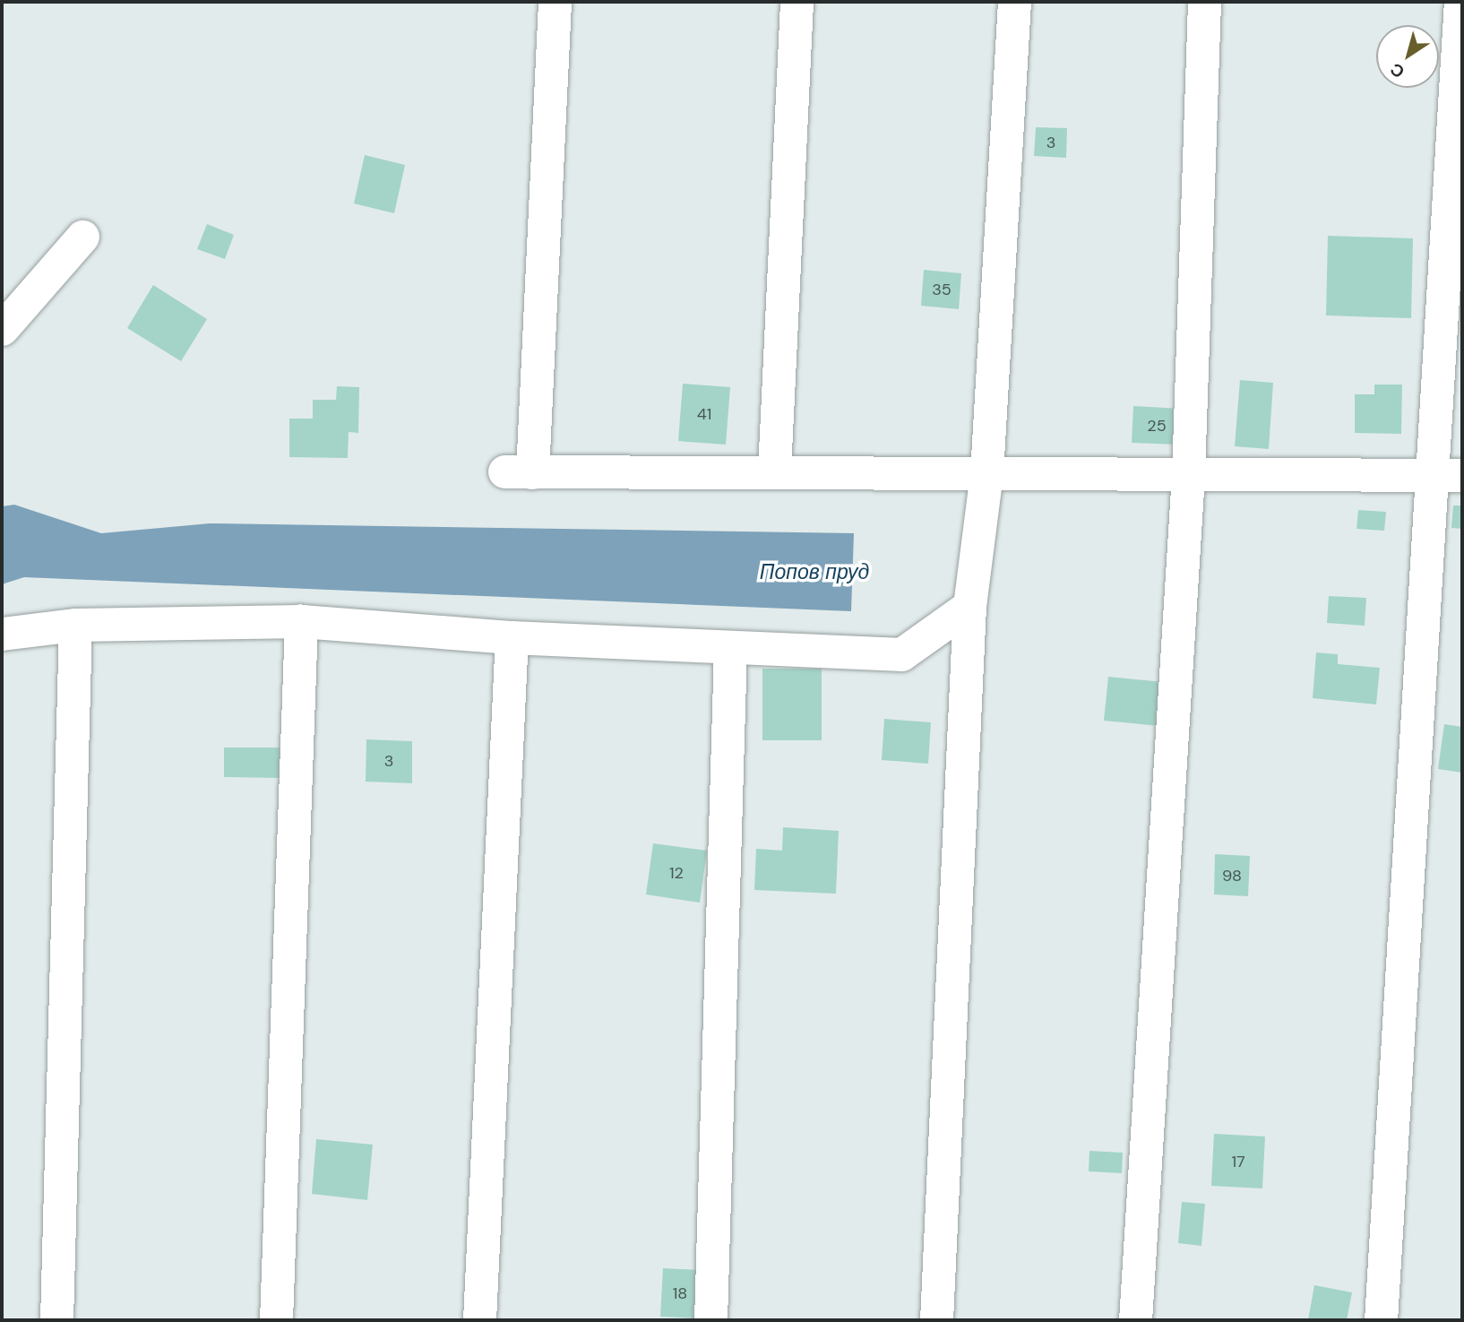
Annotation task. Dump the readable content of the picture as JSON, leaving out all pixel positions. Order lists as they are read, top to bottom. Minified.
{"water":["Попов пруд"],"house_numbers":["3","35","41","25","3","12","98","17","18"],"north":"bottom left"}
